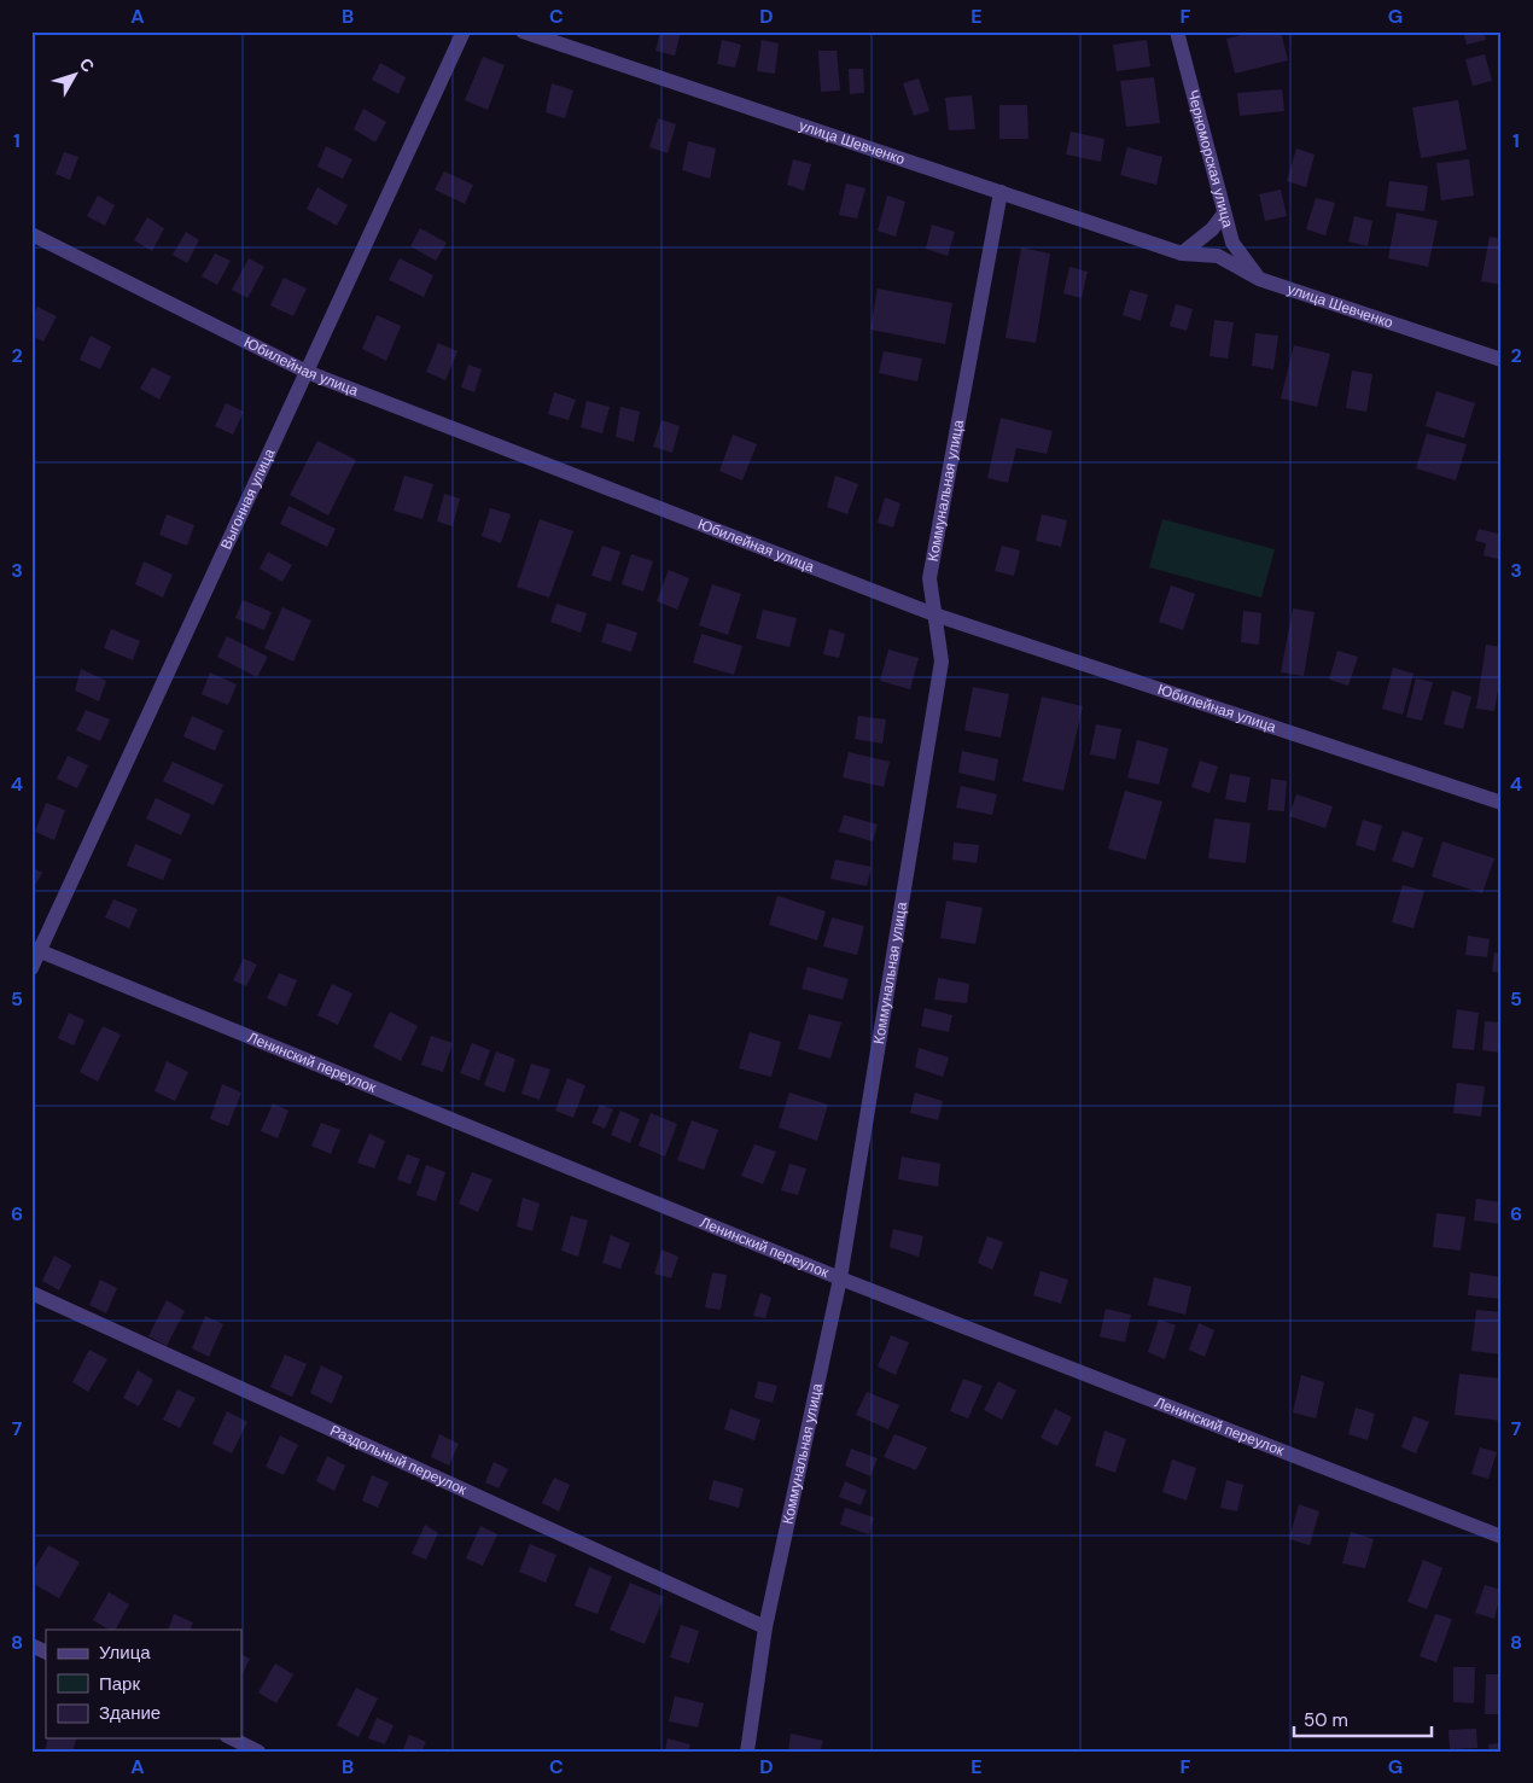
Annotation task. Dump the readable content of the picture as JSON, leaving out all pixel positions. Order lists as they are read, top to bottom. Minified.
{"streets":{"street":["улица Шевченко","Черноморская улица","Юбилейная улица","Коммунальная улица","Выгонная улица","Ленинский переулок","Раздольный переулок"]},"crossings":[["улица Шевченко","Черноморская улица"],["улица Шевченко","Коммунальная улица"],["Юбилейная улица","Коммунальная улица"],["Юбилейная улица","Выгонная улица"],["Коммунальная улица","Ленинский переулок"],["Коммунальная улица","Раздольный переулок"],["Выгонная улица","Ленинский переулок"]],"legend":["Улица","Парк","Здание"],"scale_bar":"50 m","north":"top right","grid":{"columns":["A","B","C","D","E","F","G"],"rows":["1","2","3","4","5","6","7","8"]}}
